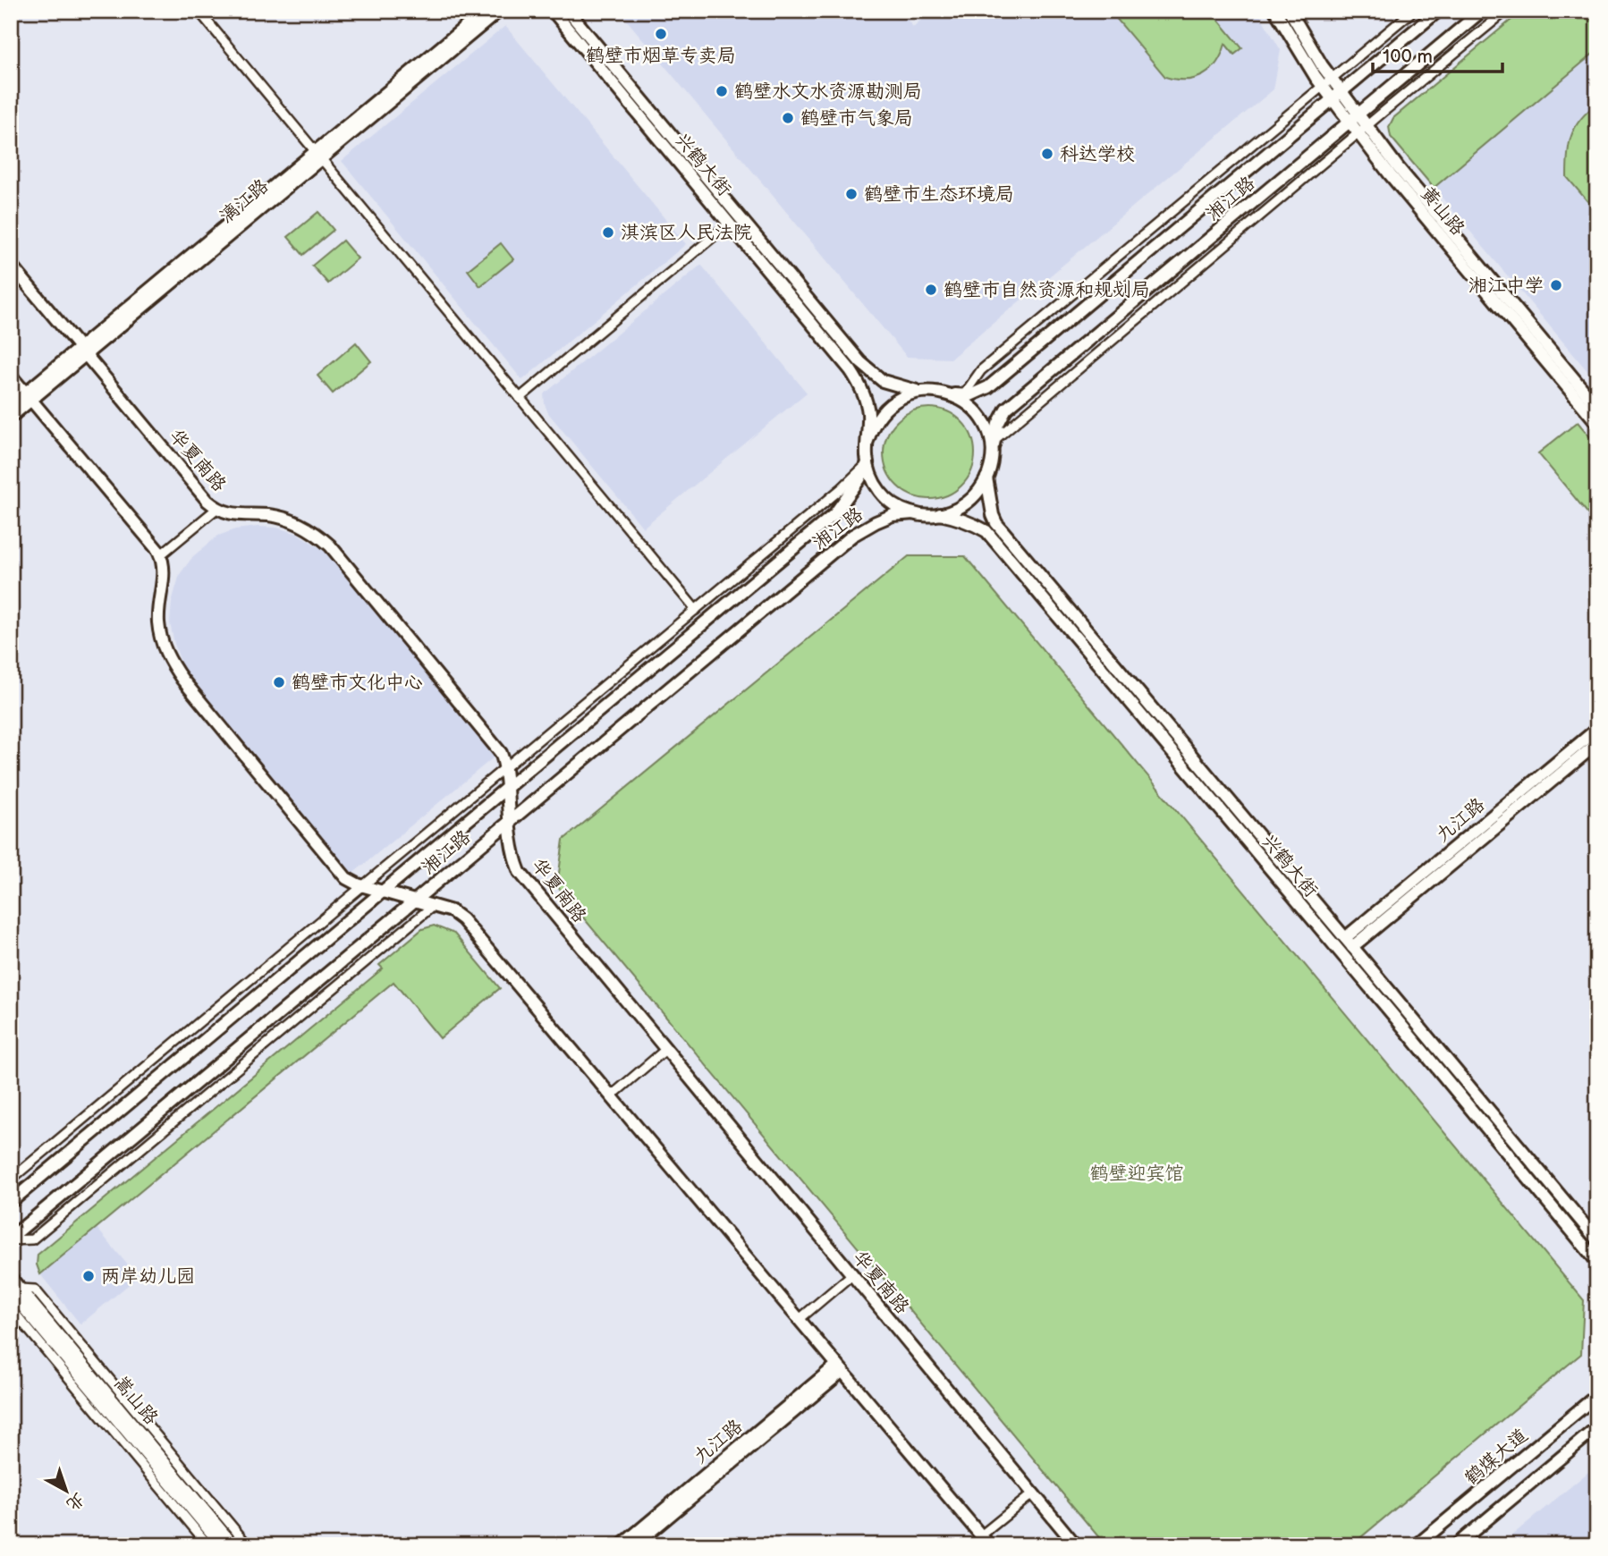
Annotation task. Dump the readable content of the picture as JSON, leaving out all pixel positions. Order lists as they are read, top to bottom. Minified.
{"streets":{"main road":["兴鹤大街","湘江路","漓江路","黄山路","华夏南路","九江路","嵩山路","鹤煤大道"]},"crossings":[["兴鹤大街","湘江路"],["兴鹤大街","九江路"],["湘江路","黄山路"],["湘江路","华夏南路"],["漓江路","华夏南路"]],"parks":["鹤壁迎宾馆"],"places":["鹤壁市烟草专卖局","鹤壁水文水资源勘测局","鹤壁市气象局","科达学校","鹤壁市生态环境局","淇滨区人民法院","湘江中学","鹤壁市自然资源和规划局","鹤壁市文化中心","两岸幼儿园"],"scale_bar":"100 m","north":"bottom right"}
